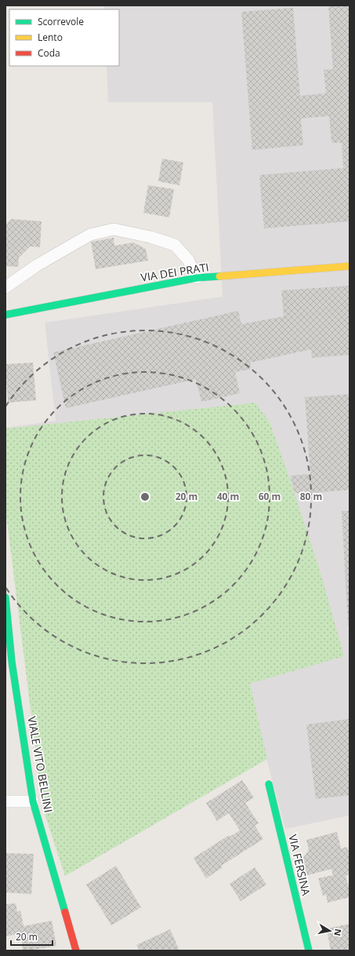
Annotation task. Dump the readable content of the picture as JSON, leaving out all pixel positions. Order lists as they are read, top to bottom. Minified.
{"streets":{"street":["VIA DEI PRATI","VIALE VITO BELLINI","VIA FERSINA"]},"legend":["Scorrevole","Lento","Coda"],"scale_bar":"20 m","north":"right","rings":["20 m","40 m","60 m","80 m"]}
